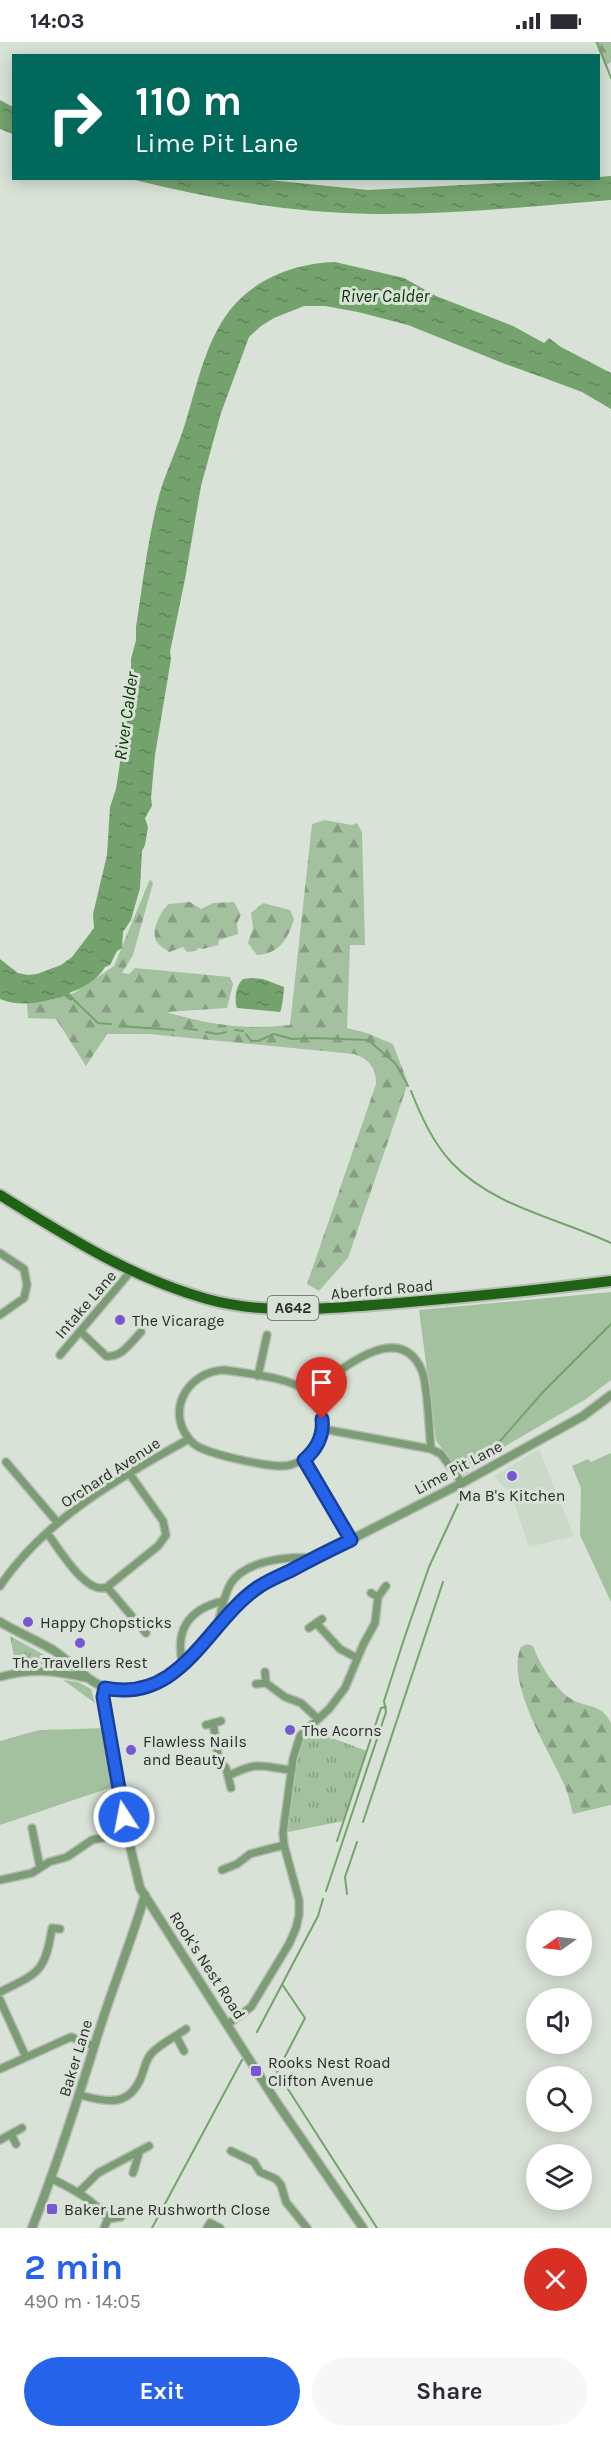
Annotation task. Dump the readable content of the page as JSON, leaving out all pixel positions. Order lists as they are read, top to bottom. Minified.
{"streets":{"main road":["Aberford Road","A642"],"street":["Intake Lane","Lime Pit Lane","Orchard Avenue","Rook's Nest Road","Baker Lane"]},"crossings":[["Aberford Road","Intake Lane"],["Lime Pit Lane","Rook's Nest Road"],["Rook's Nest Road","Baker Lane"]],"water":["River Calder"],"places":{"other":["The Vicarage","Ma B's Kitchen","Happy Chopsticks","The Travellers Rest","The Acorns","Flawless Nails and Beauty"],"transit":["Rooks Nest Road Clifton Avenue","Baker Lane Rushworth Close"]},"north":"left","page":{"status":"14:03","turn":["110 m","Lime Pit Lane"],"heading":["2 min","490 m · 14:05"],"buttons":["Exit","Share"]}}
